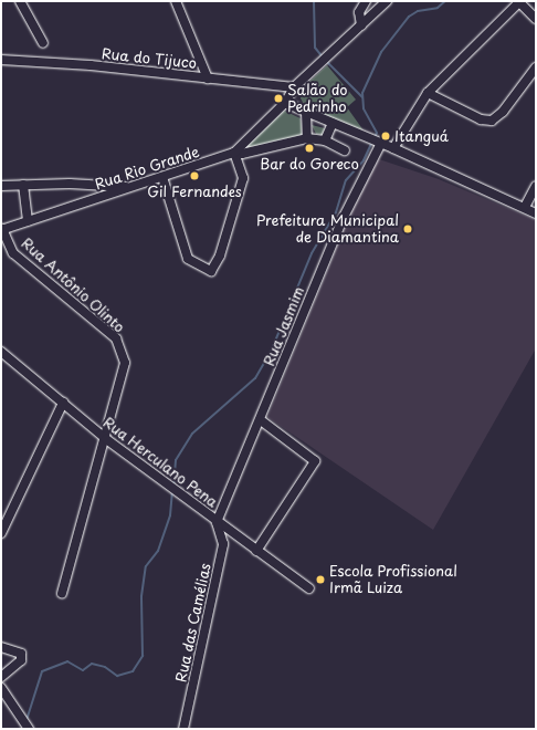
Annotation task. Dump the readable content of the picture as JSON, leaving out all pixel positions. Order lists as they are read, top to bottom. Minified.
{"streets":{"street":["Rua do Tijuco","Rua Rio Grande","Rua Antônio Olinto","Rua Jasmim","Rua Herculano Pena","Rua das Camélias"]},"crossings":[["Rua do Tijuco","Rua Rio Grande"],["Rua Rio Grande","Rua Antônio Olinto"],["Rua Antônio Olinto","Rua Herculano Pena"],["Rua Jasmim","Rua Herculano Pena"],["Rua Jasmim","Rua das Camélias"],["Rua Herculano Pena","Rua das Camélias"]],"places":["Salão do Pedrinho","Itanguá","Bar do Goreco","Gil Fernandes","Prefeitura Municipal de Diamantina","Escola Profissional Irmã Luiza"]}
